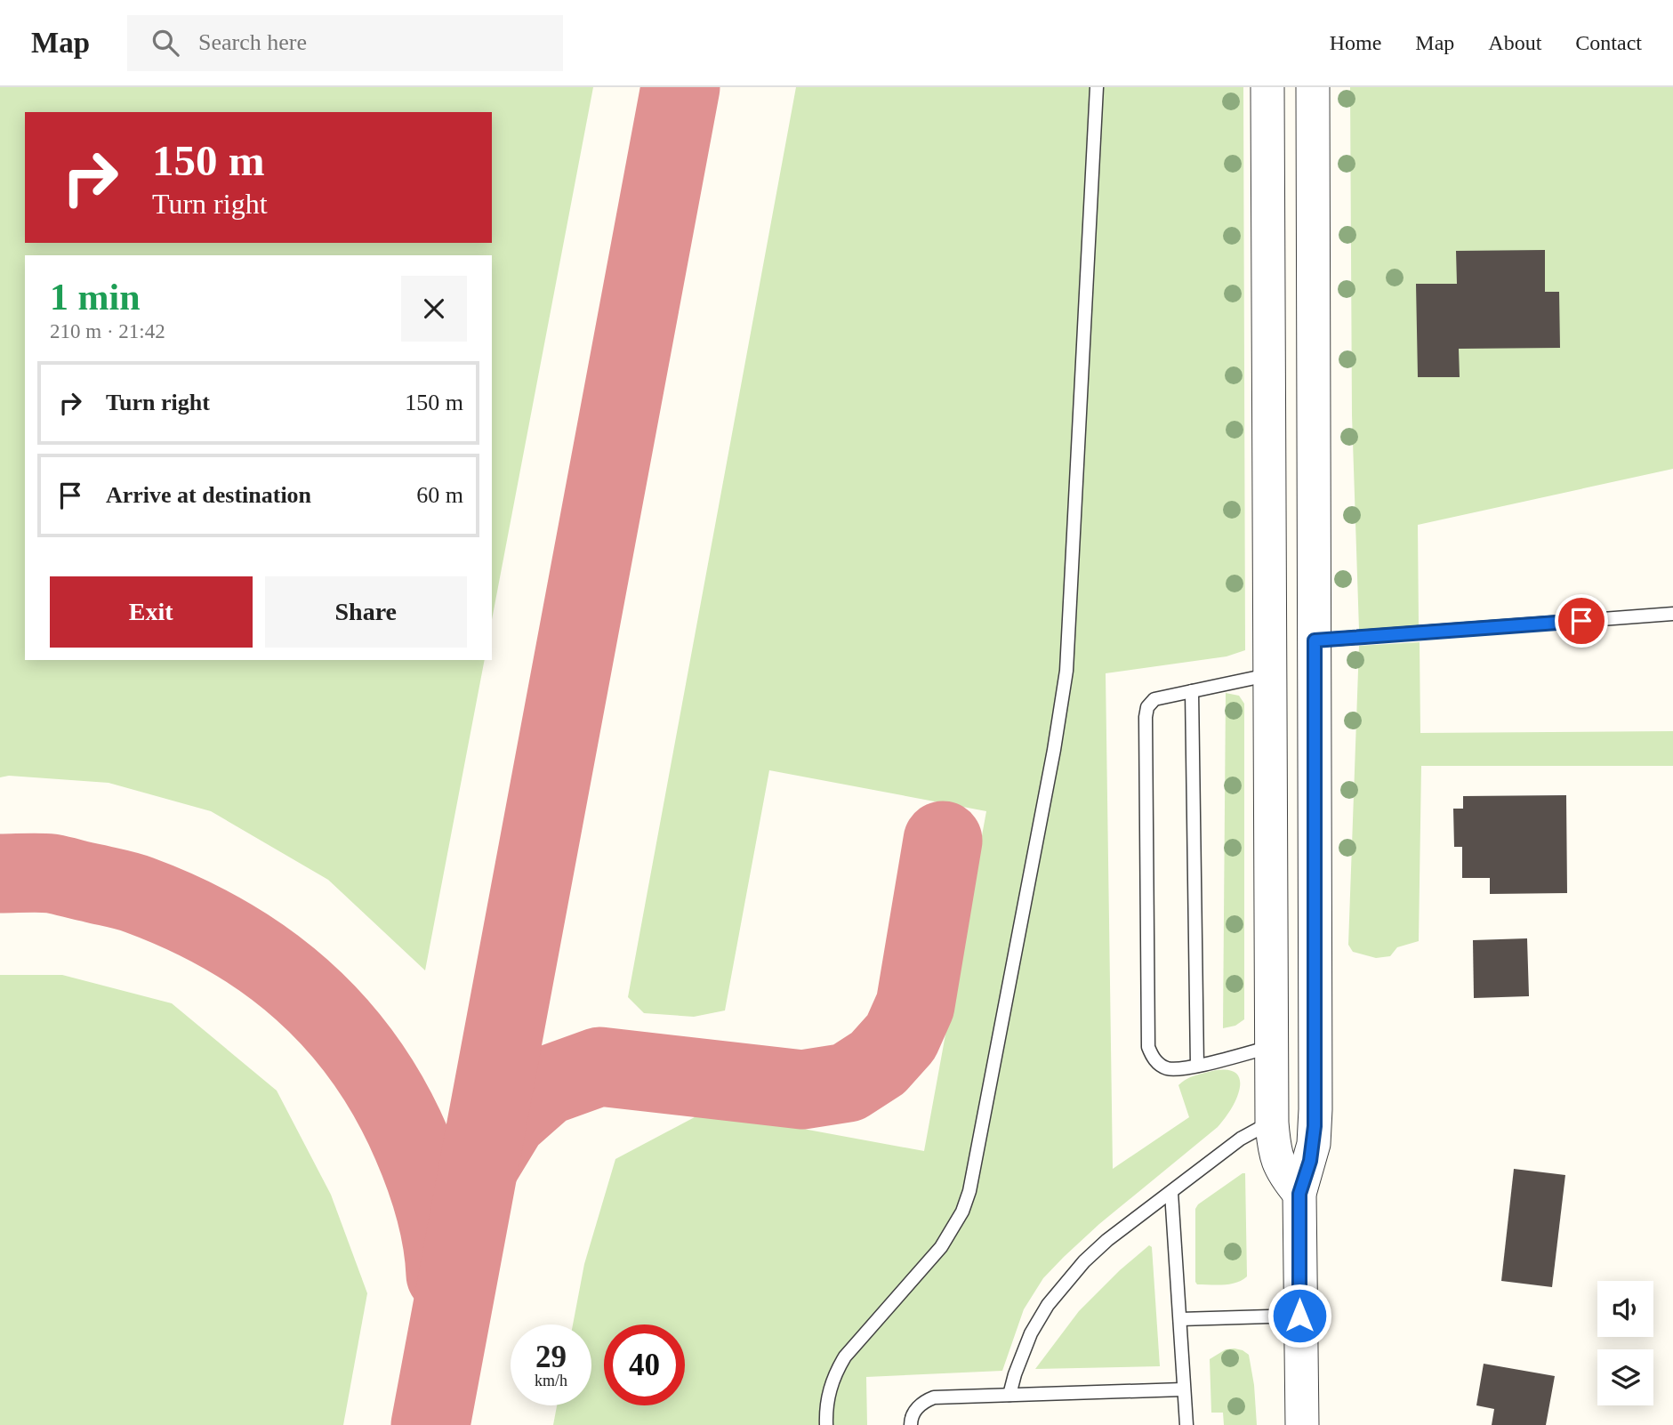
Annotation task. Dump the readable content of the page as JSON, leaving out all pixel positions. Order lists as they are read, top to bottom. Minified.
{"page":{"header":"Map","search":"Search here","nav":["Home","Map","About","Contact"],"turn":["150 m","Turn right"],"heading":["1 min","210 m · 21:42"],"list":[{"name":"Turn right","value":"150 m"},{"name":"Arrive at destination","value":"60 m"}],"buttons":["Exit","Share"],"speed":"29 km/h","limit":"40"}}
